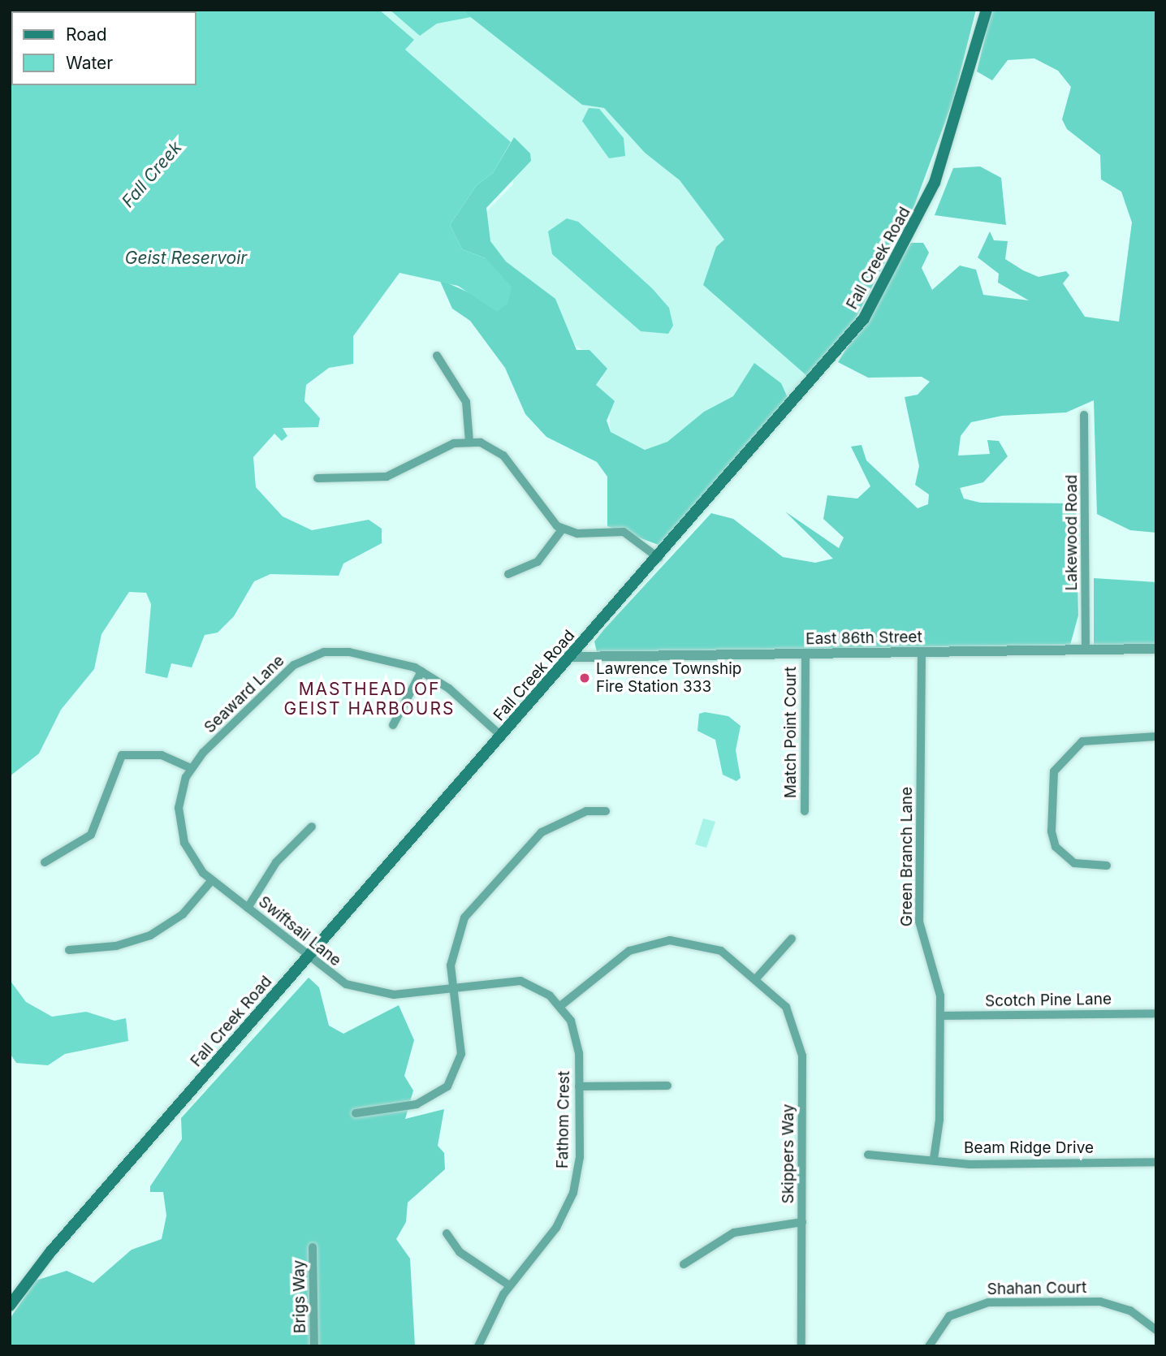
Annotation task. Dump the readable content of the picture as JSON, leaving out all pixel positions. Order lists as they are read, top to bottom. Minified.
{"streets":{"main road":["Fall Creek Road"],"street":["Lakewood Road","East 86th Street","Seaward Lane","Match Point Court","Green Branch Lane","Swiftsail Lane","Scotch Pine Lane","Fathom Crest","Beam Ridge Drive","Skippers Way","Shahan Court","Brigs Way"]},"crossings":[["Fall Creek Road","East 86th Street"],["Fall Creek Road","Seaward Lane"],["Fall Creek Road","Swiftsail Lane"],["Lakewood Road","East 86th Street"],["East 86th Street","Match Point Court"],["East 86th Street","Green Branch Lane"],["Seaward Lane","Swiftsail Lane"],["Green Branch Lane","Scotch Pine Lane"],["Green Branch Lane","Beam Ridge Drive"],["Swiftsail Lane","Fathom Crest"],["Swiftsail Lane","Skippers Way"],["Fathom Crest","Skippers Way"]],"districts":["MASTHEAD OF GEIST HARBOURS"],"water":["Fall Creek","Geist Reservoir"],"places":["Lawrence Township Fire Station 333"],"legend":["Road","Water"]}
